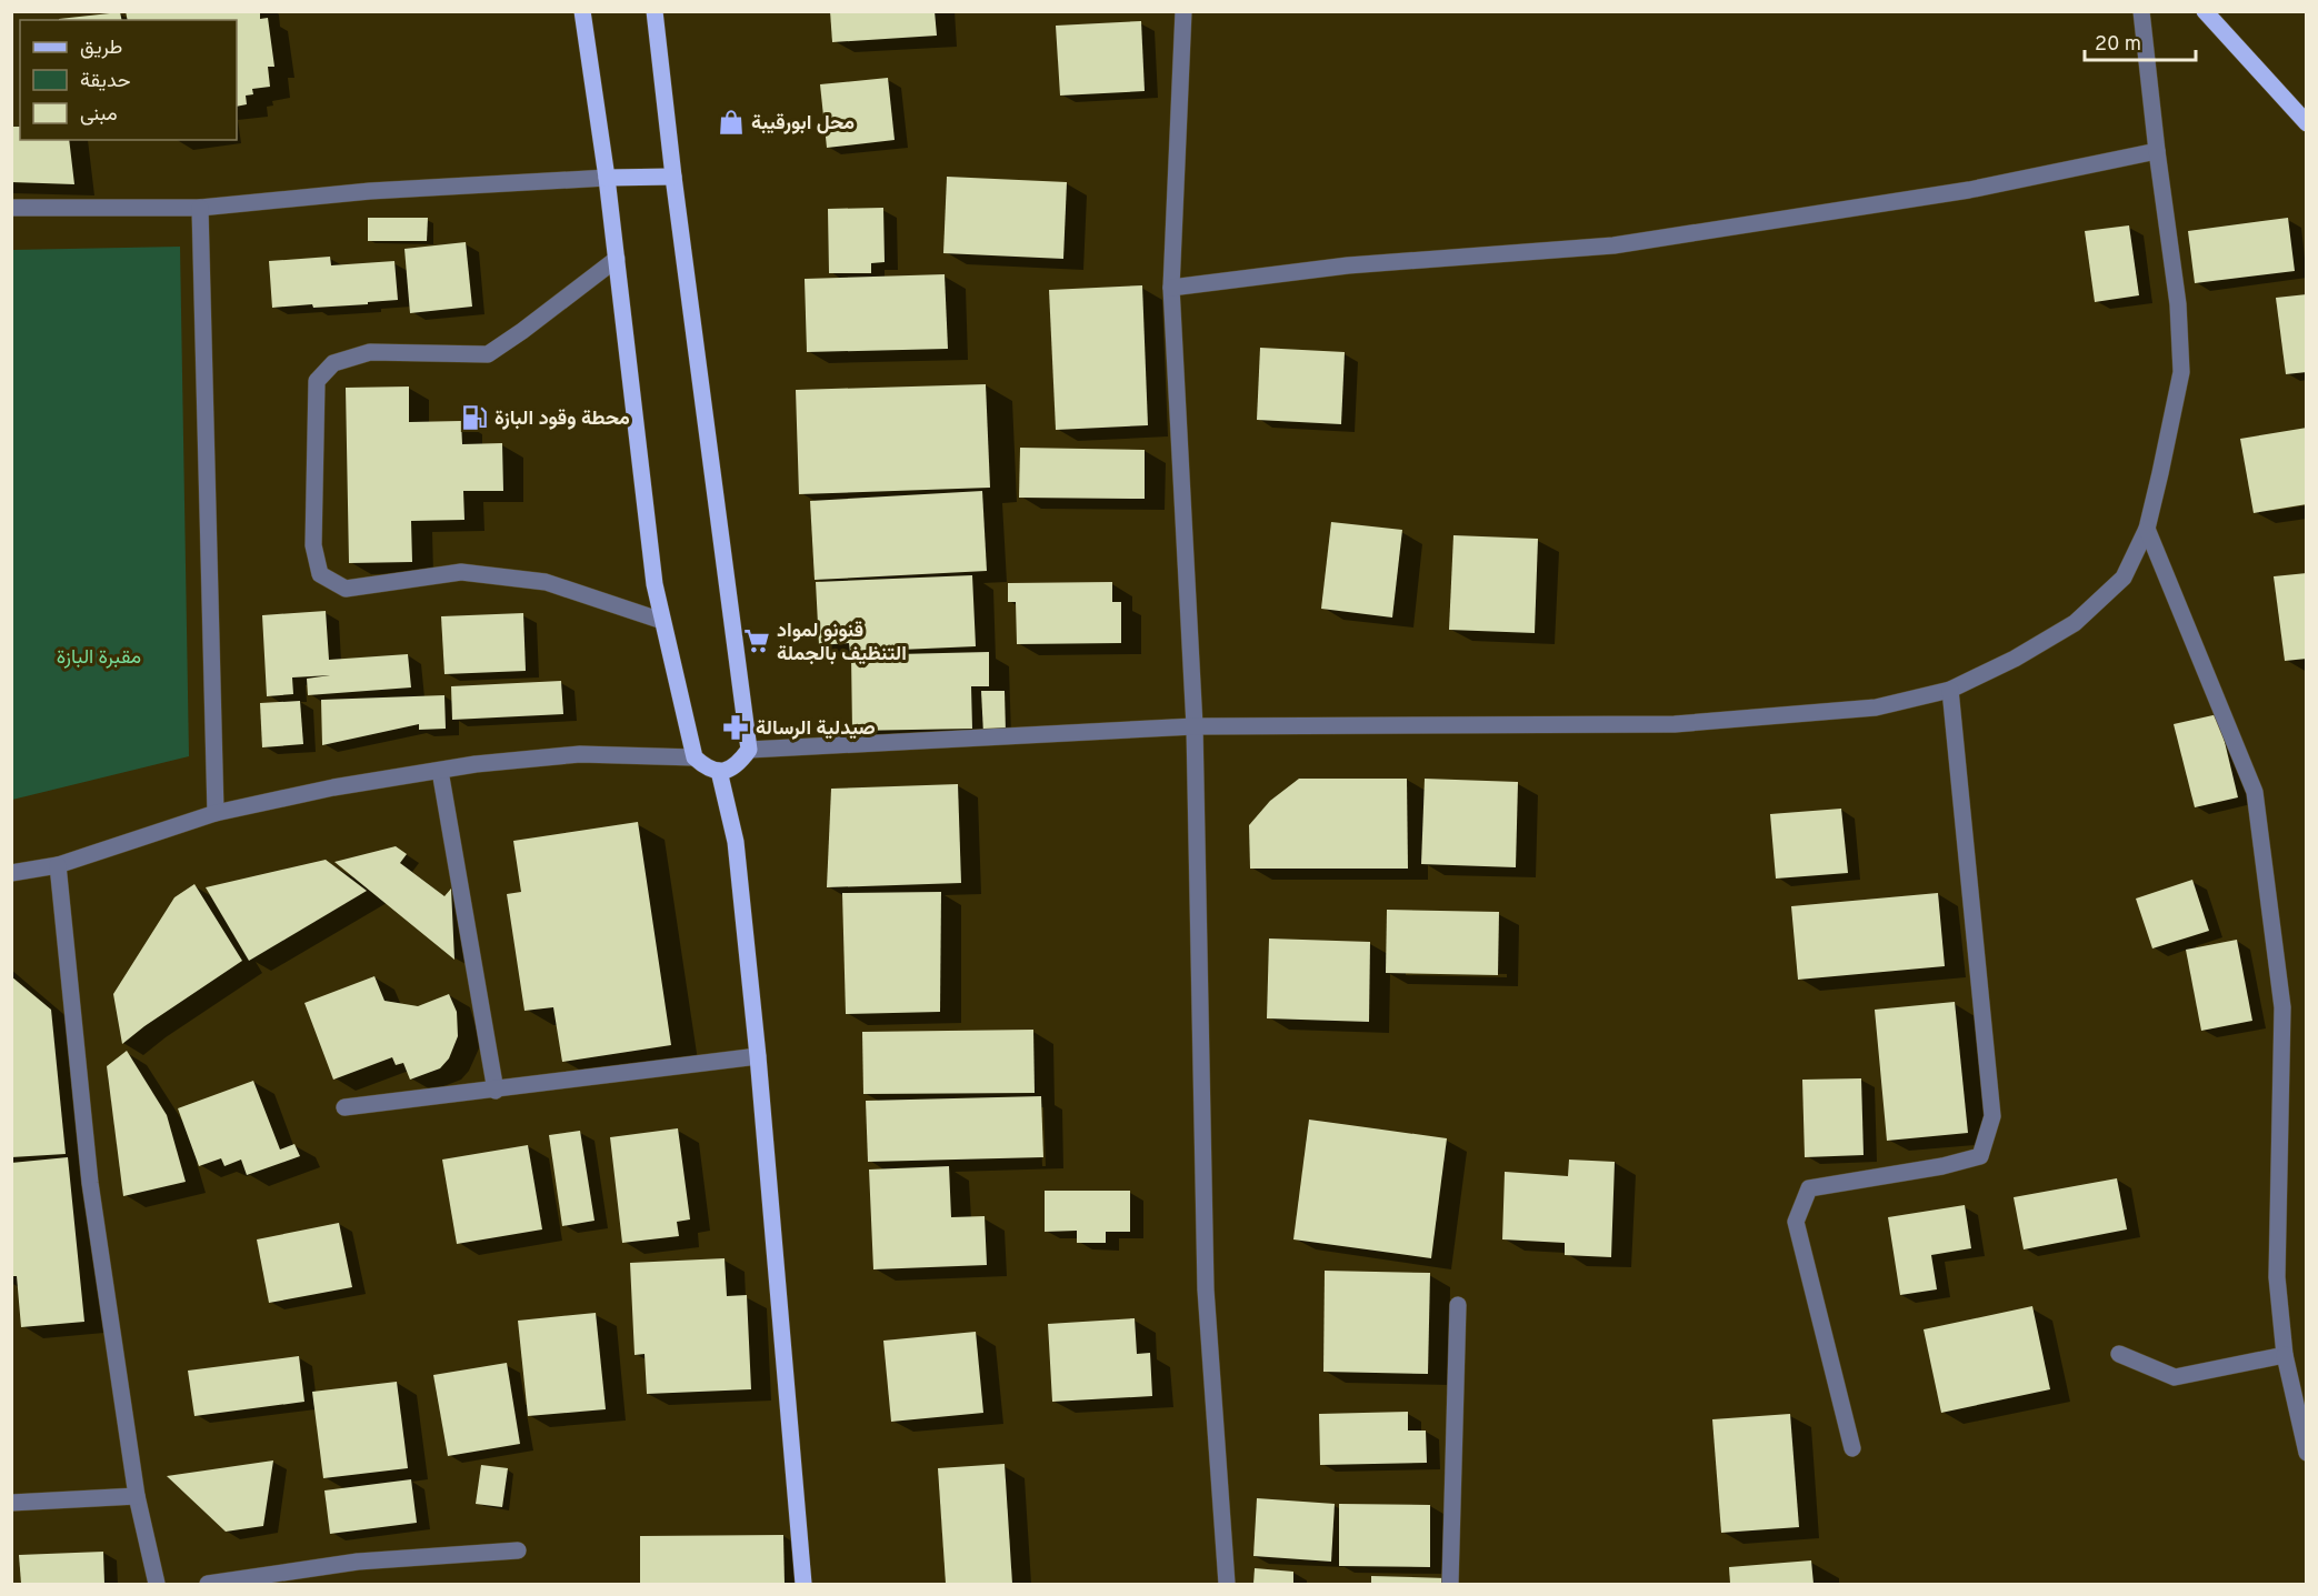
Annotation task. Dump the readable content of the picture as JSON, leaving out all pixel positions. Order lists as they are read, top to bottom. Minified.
{"parks":["مقبرة البازة"],"places":{"shop":["محل ابورقيبة"],"fuel station":["محطة وقود البازة"],"supermarket":["قنونو لمواد التنظيف بالجملة"],"pharmacy":["صيدلية الرسالة"]},"legend":["طريق","حديقة","مبنى"],"scale_bar":"20 m"}
